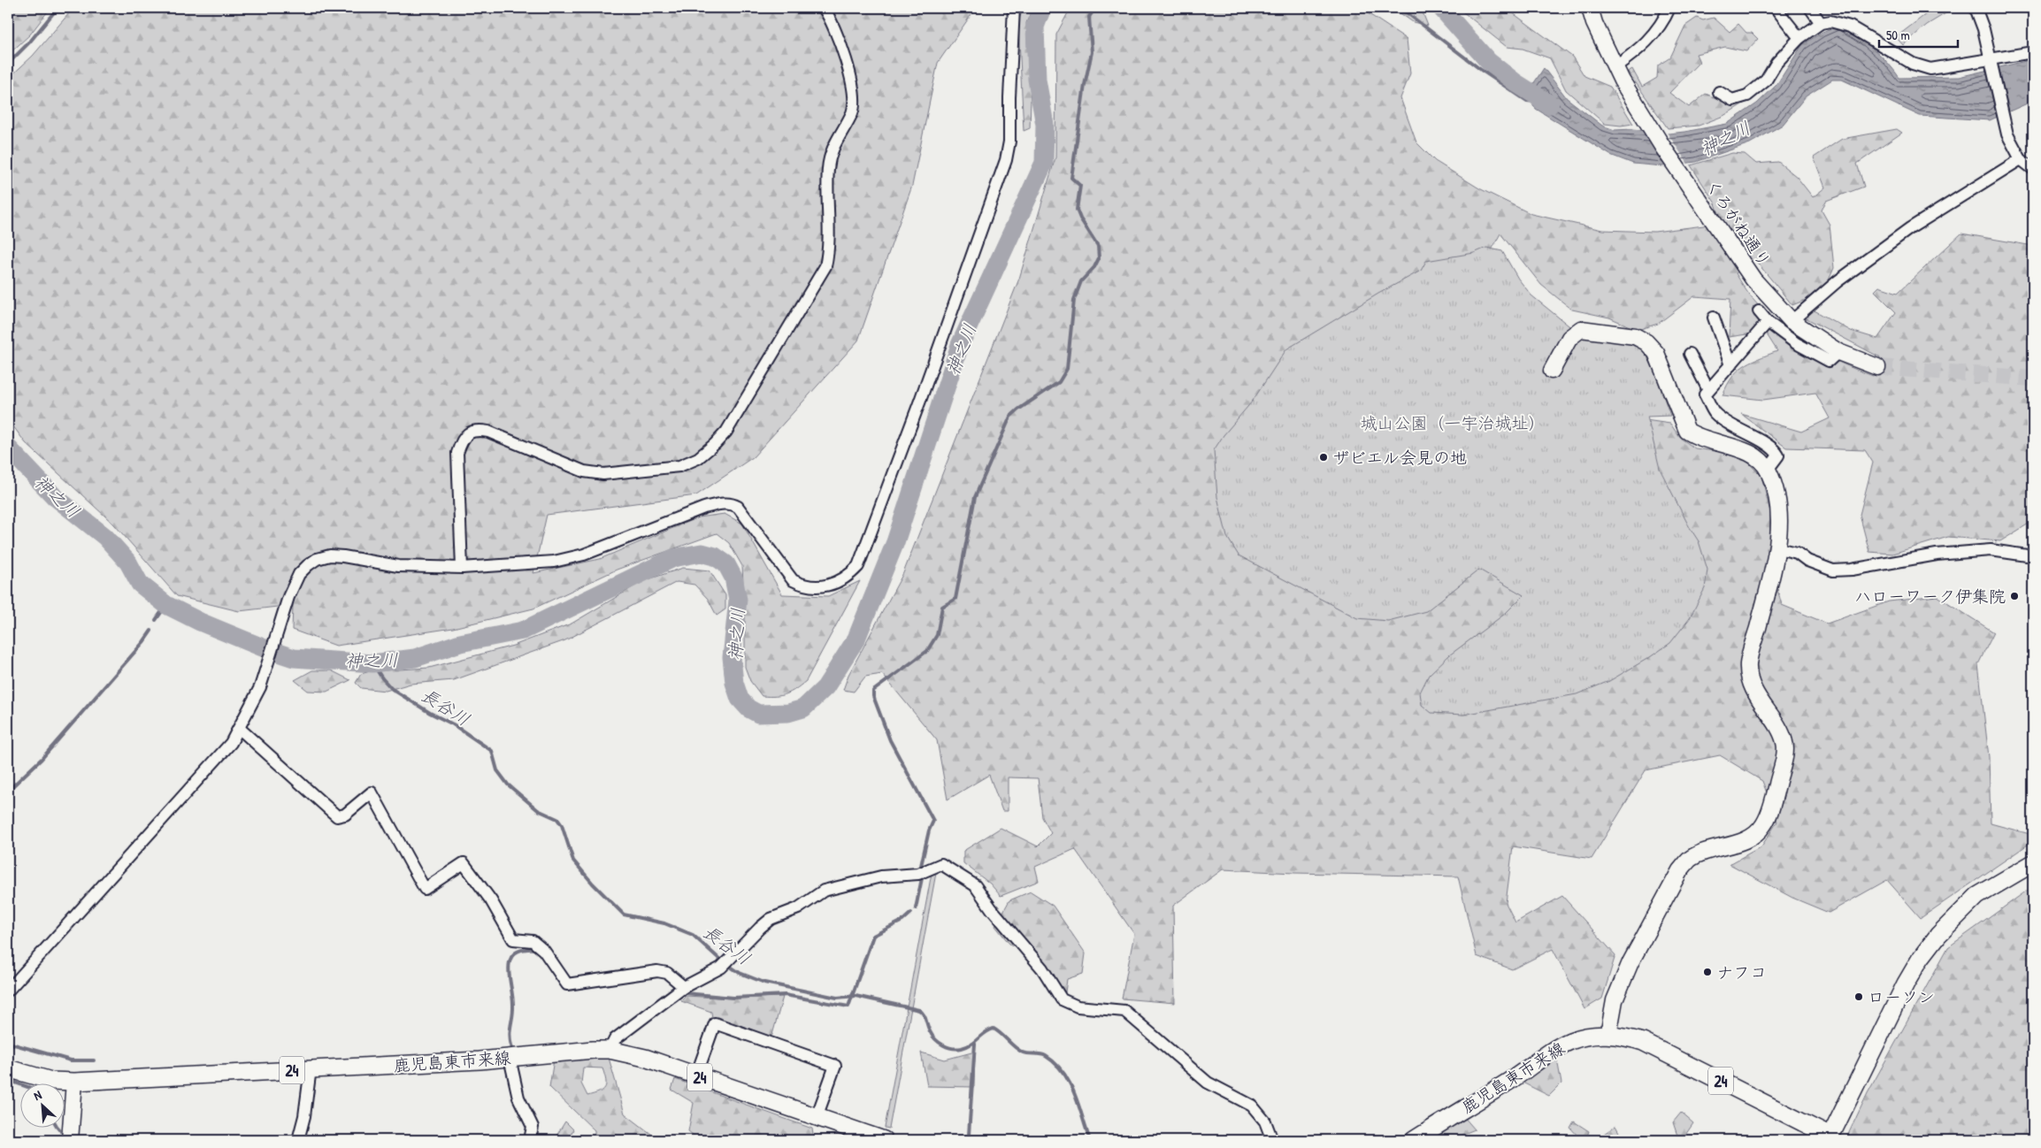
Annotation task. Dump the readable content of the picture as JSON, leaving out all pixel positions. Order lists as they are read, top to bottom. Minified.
{"streets":{"main road":["鹿児島東市来線","24"],"street":["くろがね通り"]},"water":["神之川","長谷川"],"parks":["城山公園（一宇治城址）"],"places":["ザビエル会見の地","ハローワーク伊集院","ナフコ","ローソン"],"scale_bar":"50 m","north":"top left"}
